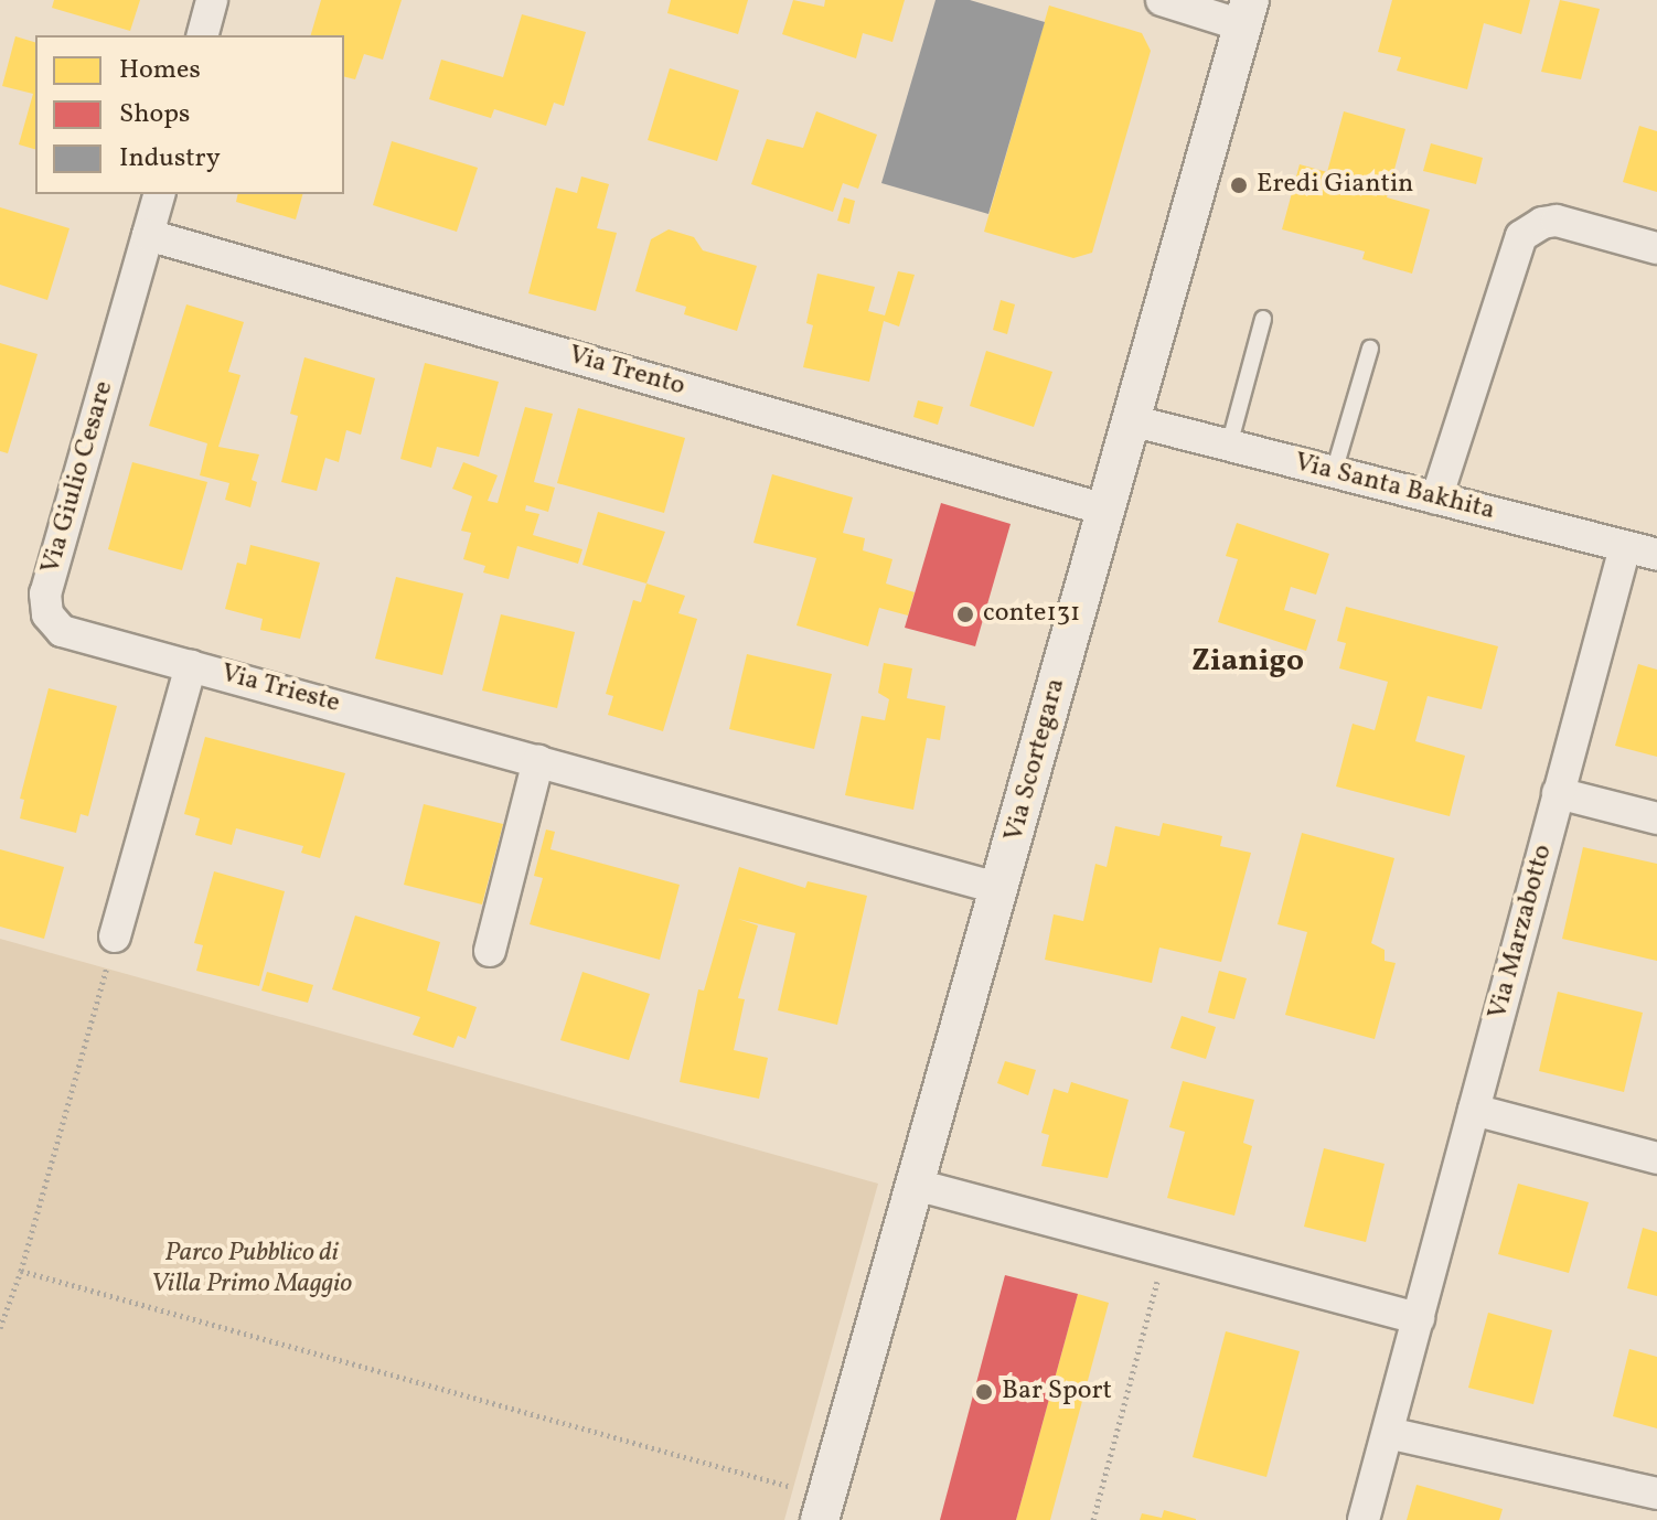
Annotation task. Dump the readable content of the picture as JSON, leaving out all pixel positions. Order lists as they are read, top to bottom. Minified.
{"streets":{"street":["Via Trento","Via Giulio Cesare","Via Santa Bakhita","Via Trieste","Via Scortegara","Via Marzabotto"]},"crossings":[["Via Trento","Via Giulio Cesare"],["Via Trento","Via Scortegara"],["Via Giulio Cesare","Via Trieste"],["Via Santa Bakhita","Via Scortegara"],["Via Santa Bakhita","Via Marzabotto"],["Via Trieste","Via Scortegara"]],"districts":["Zianigo"],"parks":["Parco Pubblico di Villa Primo Maggio"],"places":["Eredi Giantin","conte131","Bar Sport"],"legend":["Homes","Shops","Industry"]}
